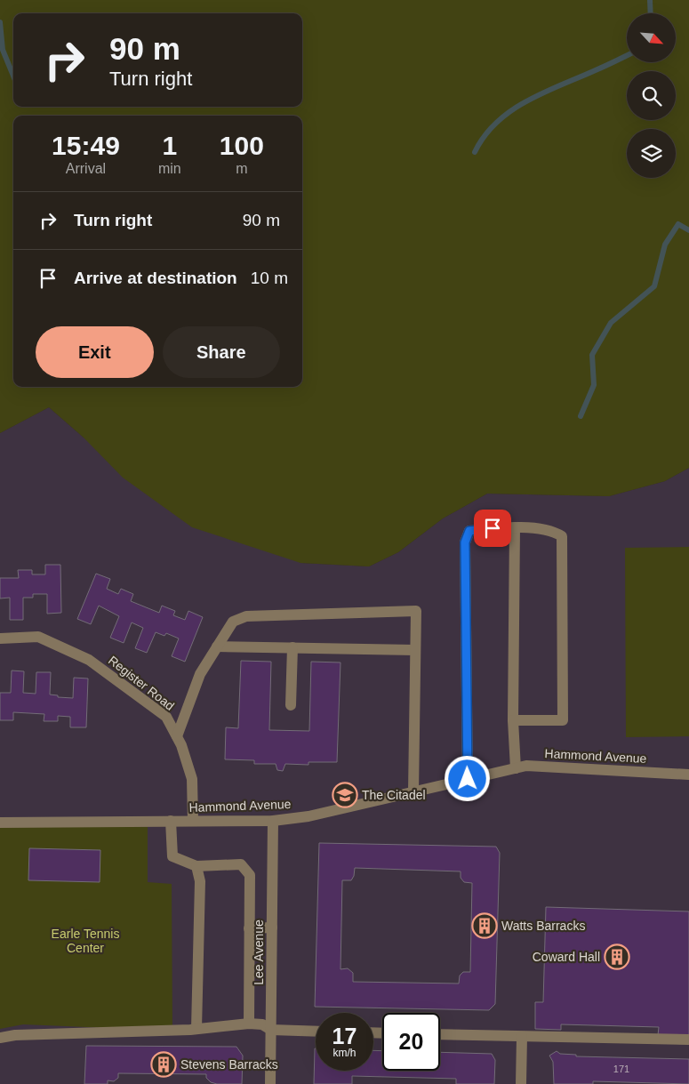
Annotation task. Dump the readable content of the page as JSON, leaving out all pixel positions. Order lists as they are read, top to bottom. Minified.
{"streets":{"street":["Register Road","Hammond Avenue","Lee Avenue"]},"crossings":[["Register Road","Hammond Avenue"],["Hammond Avenue","Lee Avenue"]],"parks":["Earle Tennis Center"],"places":{"school or university":["The Citadel"],"building":["Watts Barracks","Coward Hall","Stevens Barracks"]},"house_numbers":["171"],"north":"bottom right","page":{"turn":["90 m","Turn right"],"eta":["15:49","Arrival","1","min","100","m"],"list":[{"name":"Turn right","value":"90 m"},{"name":"Arrive at destination","value":"10 m"}],"buttons":["Exit","Share"],"speed":"17 km/h","limit":"20"}}
